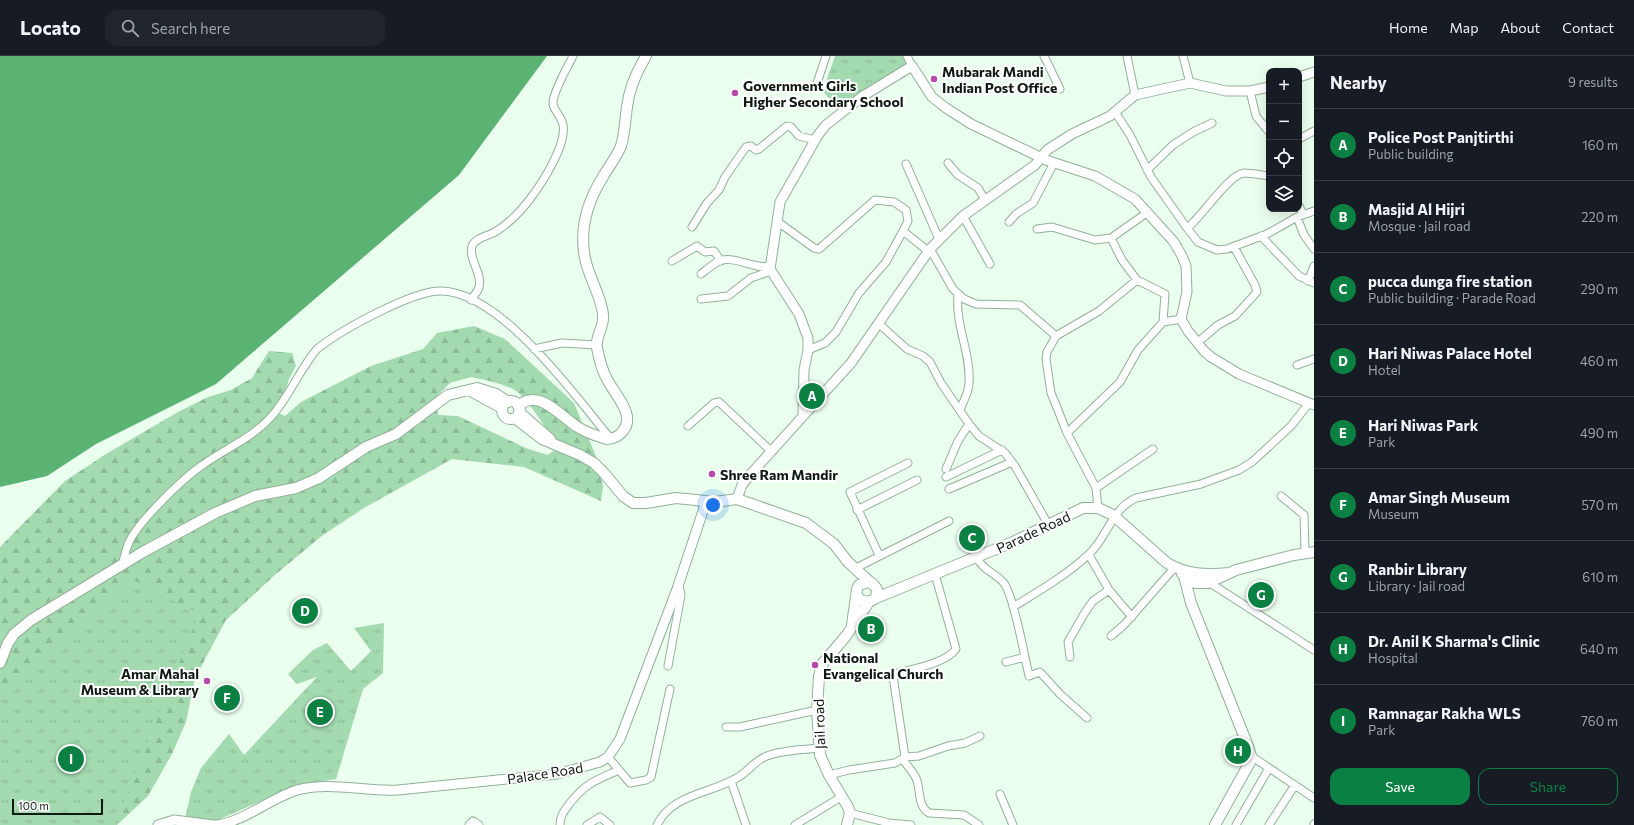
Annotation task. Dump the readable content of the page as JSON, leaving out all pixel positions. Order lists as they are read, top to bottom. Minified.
{"streets":{"main road":["Parade Road","Jail road"],"street":["Palace Road"]},"crossings":[["Parade Road","Jail road"]],"places":["Mubarak Mandi Indian Post Office","Government Girls Higher Secondary School","Shree Ram Mandir","National Evangelical Church","Amar Mahal Museum & Library"],"scale_bar":"100 m","page":{"header":"Locato","search":"Search here","nav":["Home","Map","About","Contact"],"heading":["Nearby","9 results"],"map_buttons":["+","−"],"list":[{"mark":"A","name":"Police Post Panjtirthi","note":"Public building","value":"160 m"},{"mark":"B","name":"Masjid Al Hijri","note":"Mosque · Jail road","value":"220 m"},{"mark":"C","name":"pucca dunga fire station","note":"Public building · Parade Road","value":"290 m"},{"mark":"D","name":"Hari Niwas Palace Hotel","note":"Hotel","value":"460 m"},{"mark":"E","name":"Hari Niwas Park","note":"Park","value":"490 m"},{"mark":"F","name":"Amar Singh Museum","note":"Museum","value":"570 m"},{"mark":"G","name":"Ranbir Library","note":"Library · Jail road","value":"610 m"},{"mark":"H","name":"Dr. Anil K Sharma's Clinic","note":"Hospital","value":"640 m"},{"mark":"I","name":"Ramnagar Rakha WLS","note":"Park","value":"760 m"}],"pins":["A","C","G","D","B","F","E","H","I"],"buttons":["Save","Share"],"scale":"100 m"}}
